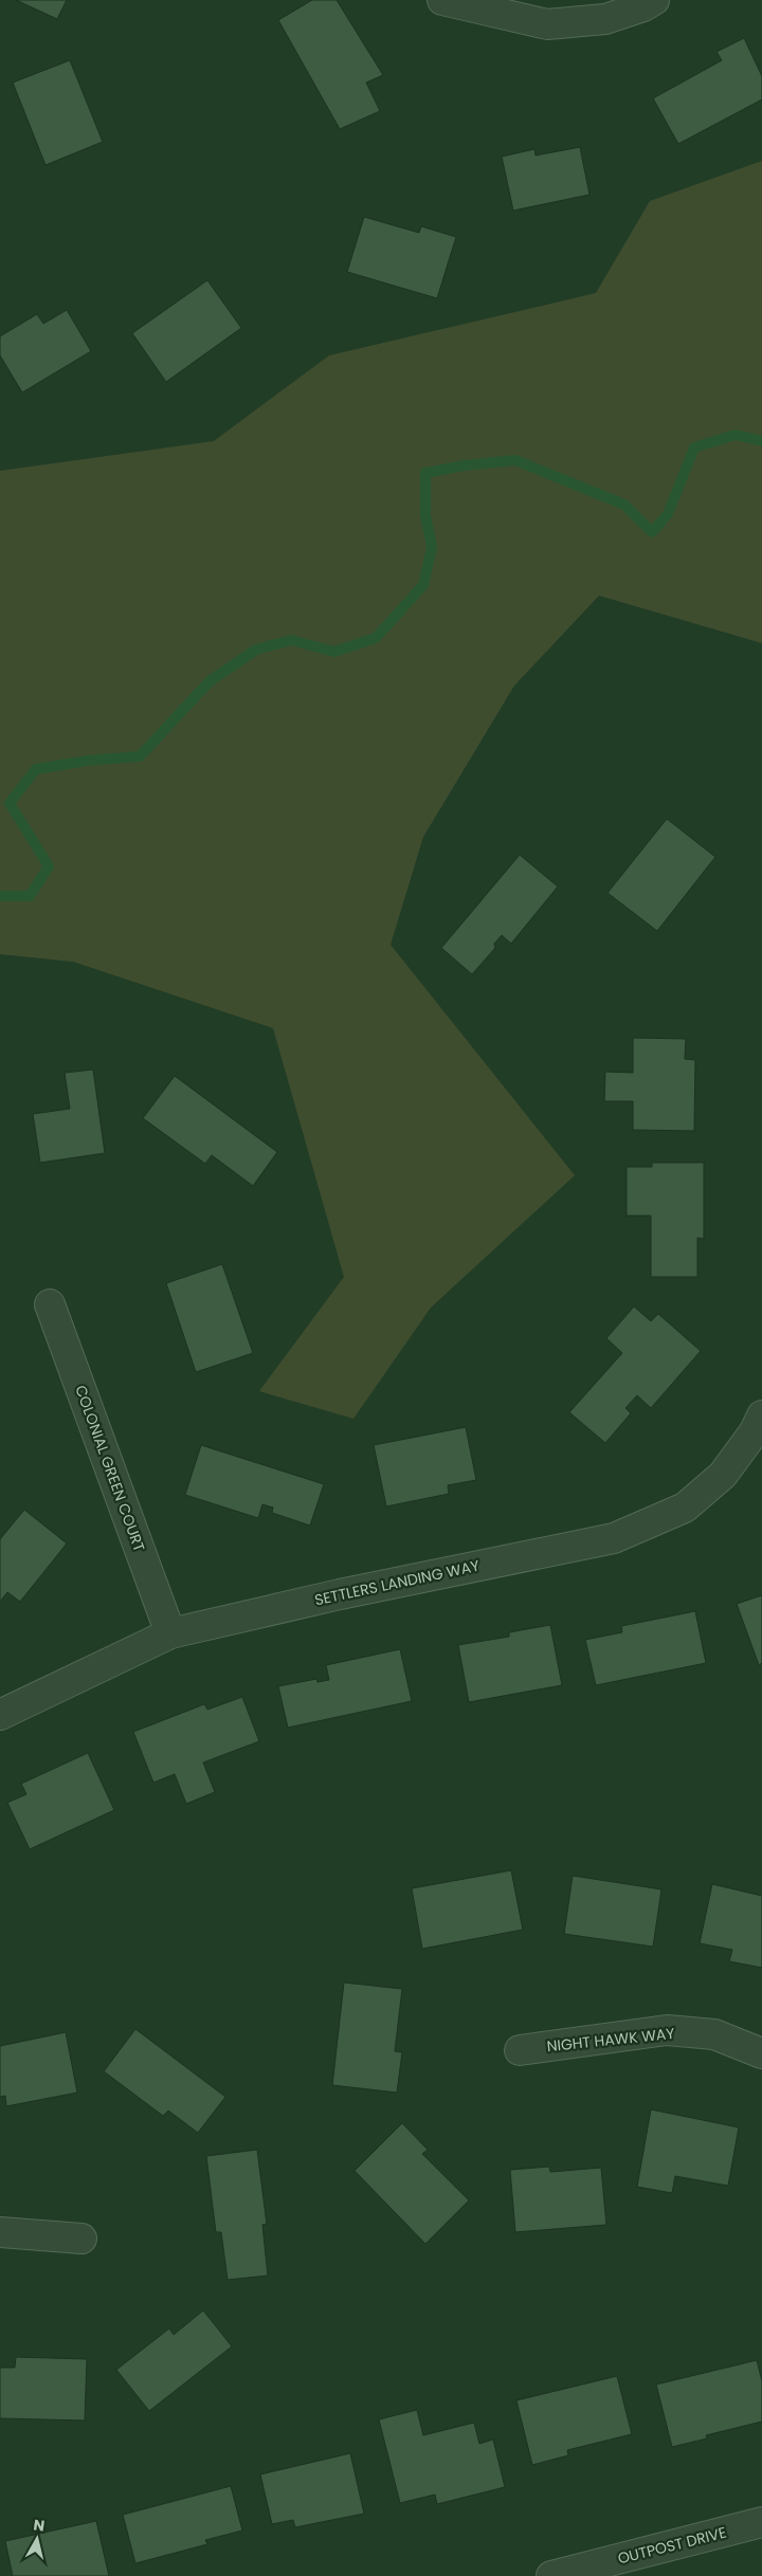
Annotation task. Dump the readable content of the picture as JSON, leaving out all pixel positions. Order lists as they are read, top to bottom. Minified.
{"streets":{"street":["COLONIAL GREEN COURT","SETTLERS LANDING WAY","NIGHT HAWK WAY","OUTPOST DRIVE"]},"crossings":[["COLONIAL GREEN COURT","SETTLERS LANDING WAY"]],"north":"top"}
